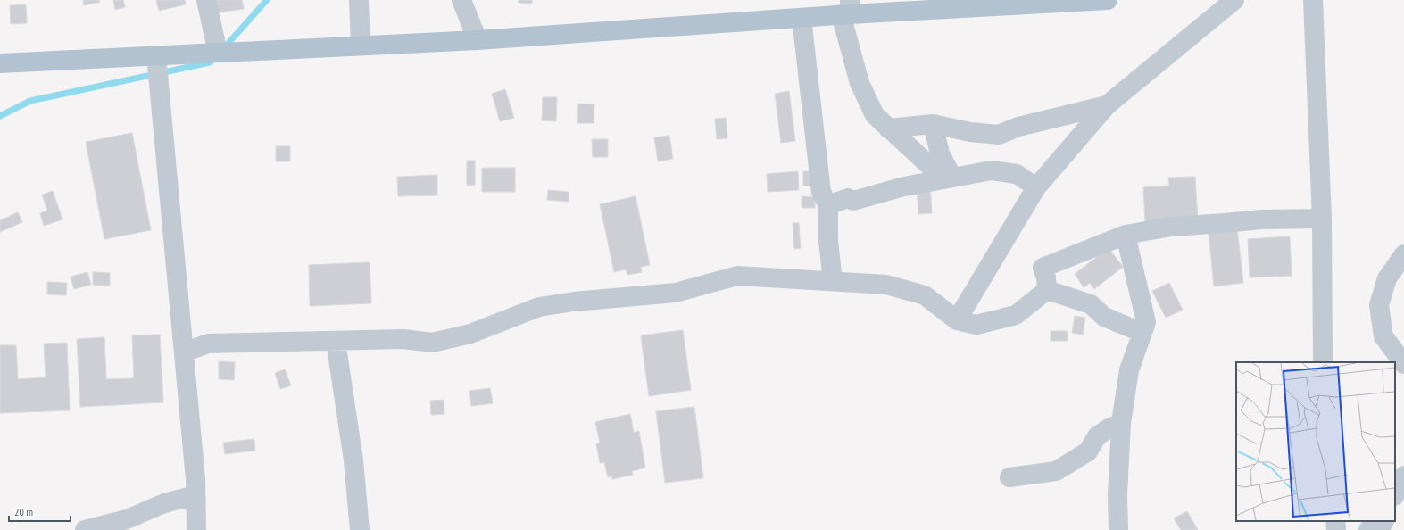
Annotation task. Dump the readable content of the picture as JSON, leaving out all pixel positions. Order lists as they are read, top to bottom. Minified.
{"scale_bar":"20 m"}
